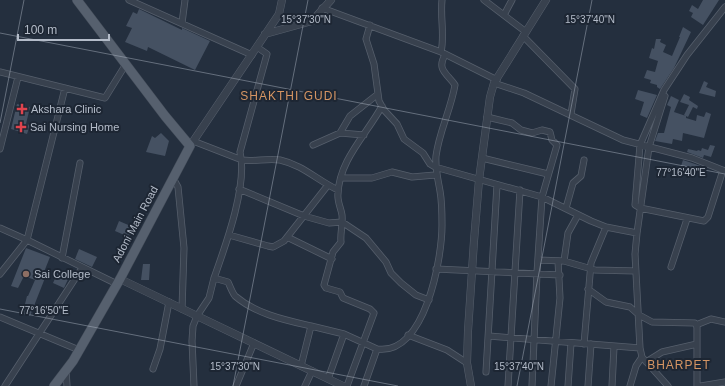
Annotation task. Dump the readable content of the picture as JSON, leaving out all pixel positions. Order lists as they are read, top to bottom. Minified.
{"streets":{"main road":["Adoni Main Road"]},"districts":["SHAKTHI GUDI","BHARPET"],"places":{"health":["Akshara Clinic","Sai Nursing Home"],"other":["Sai College"]},"scale_bar":"100 m","coordinates":["15°37'30\"N","15°37'40\"N","77°16'40\"E","77°16'50\"E"]}
